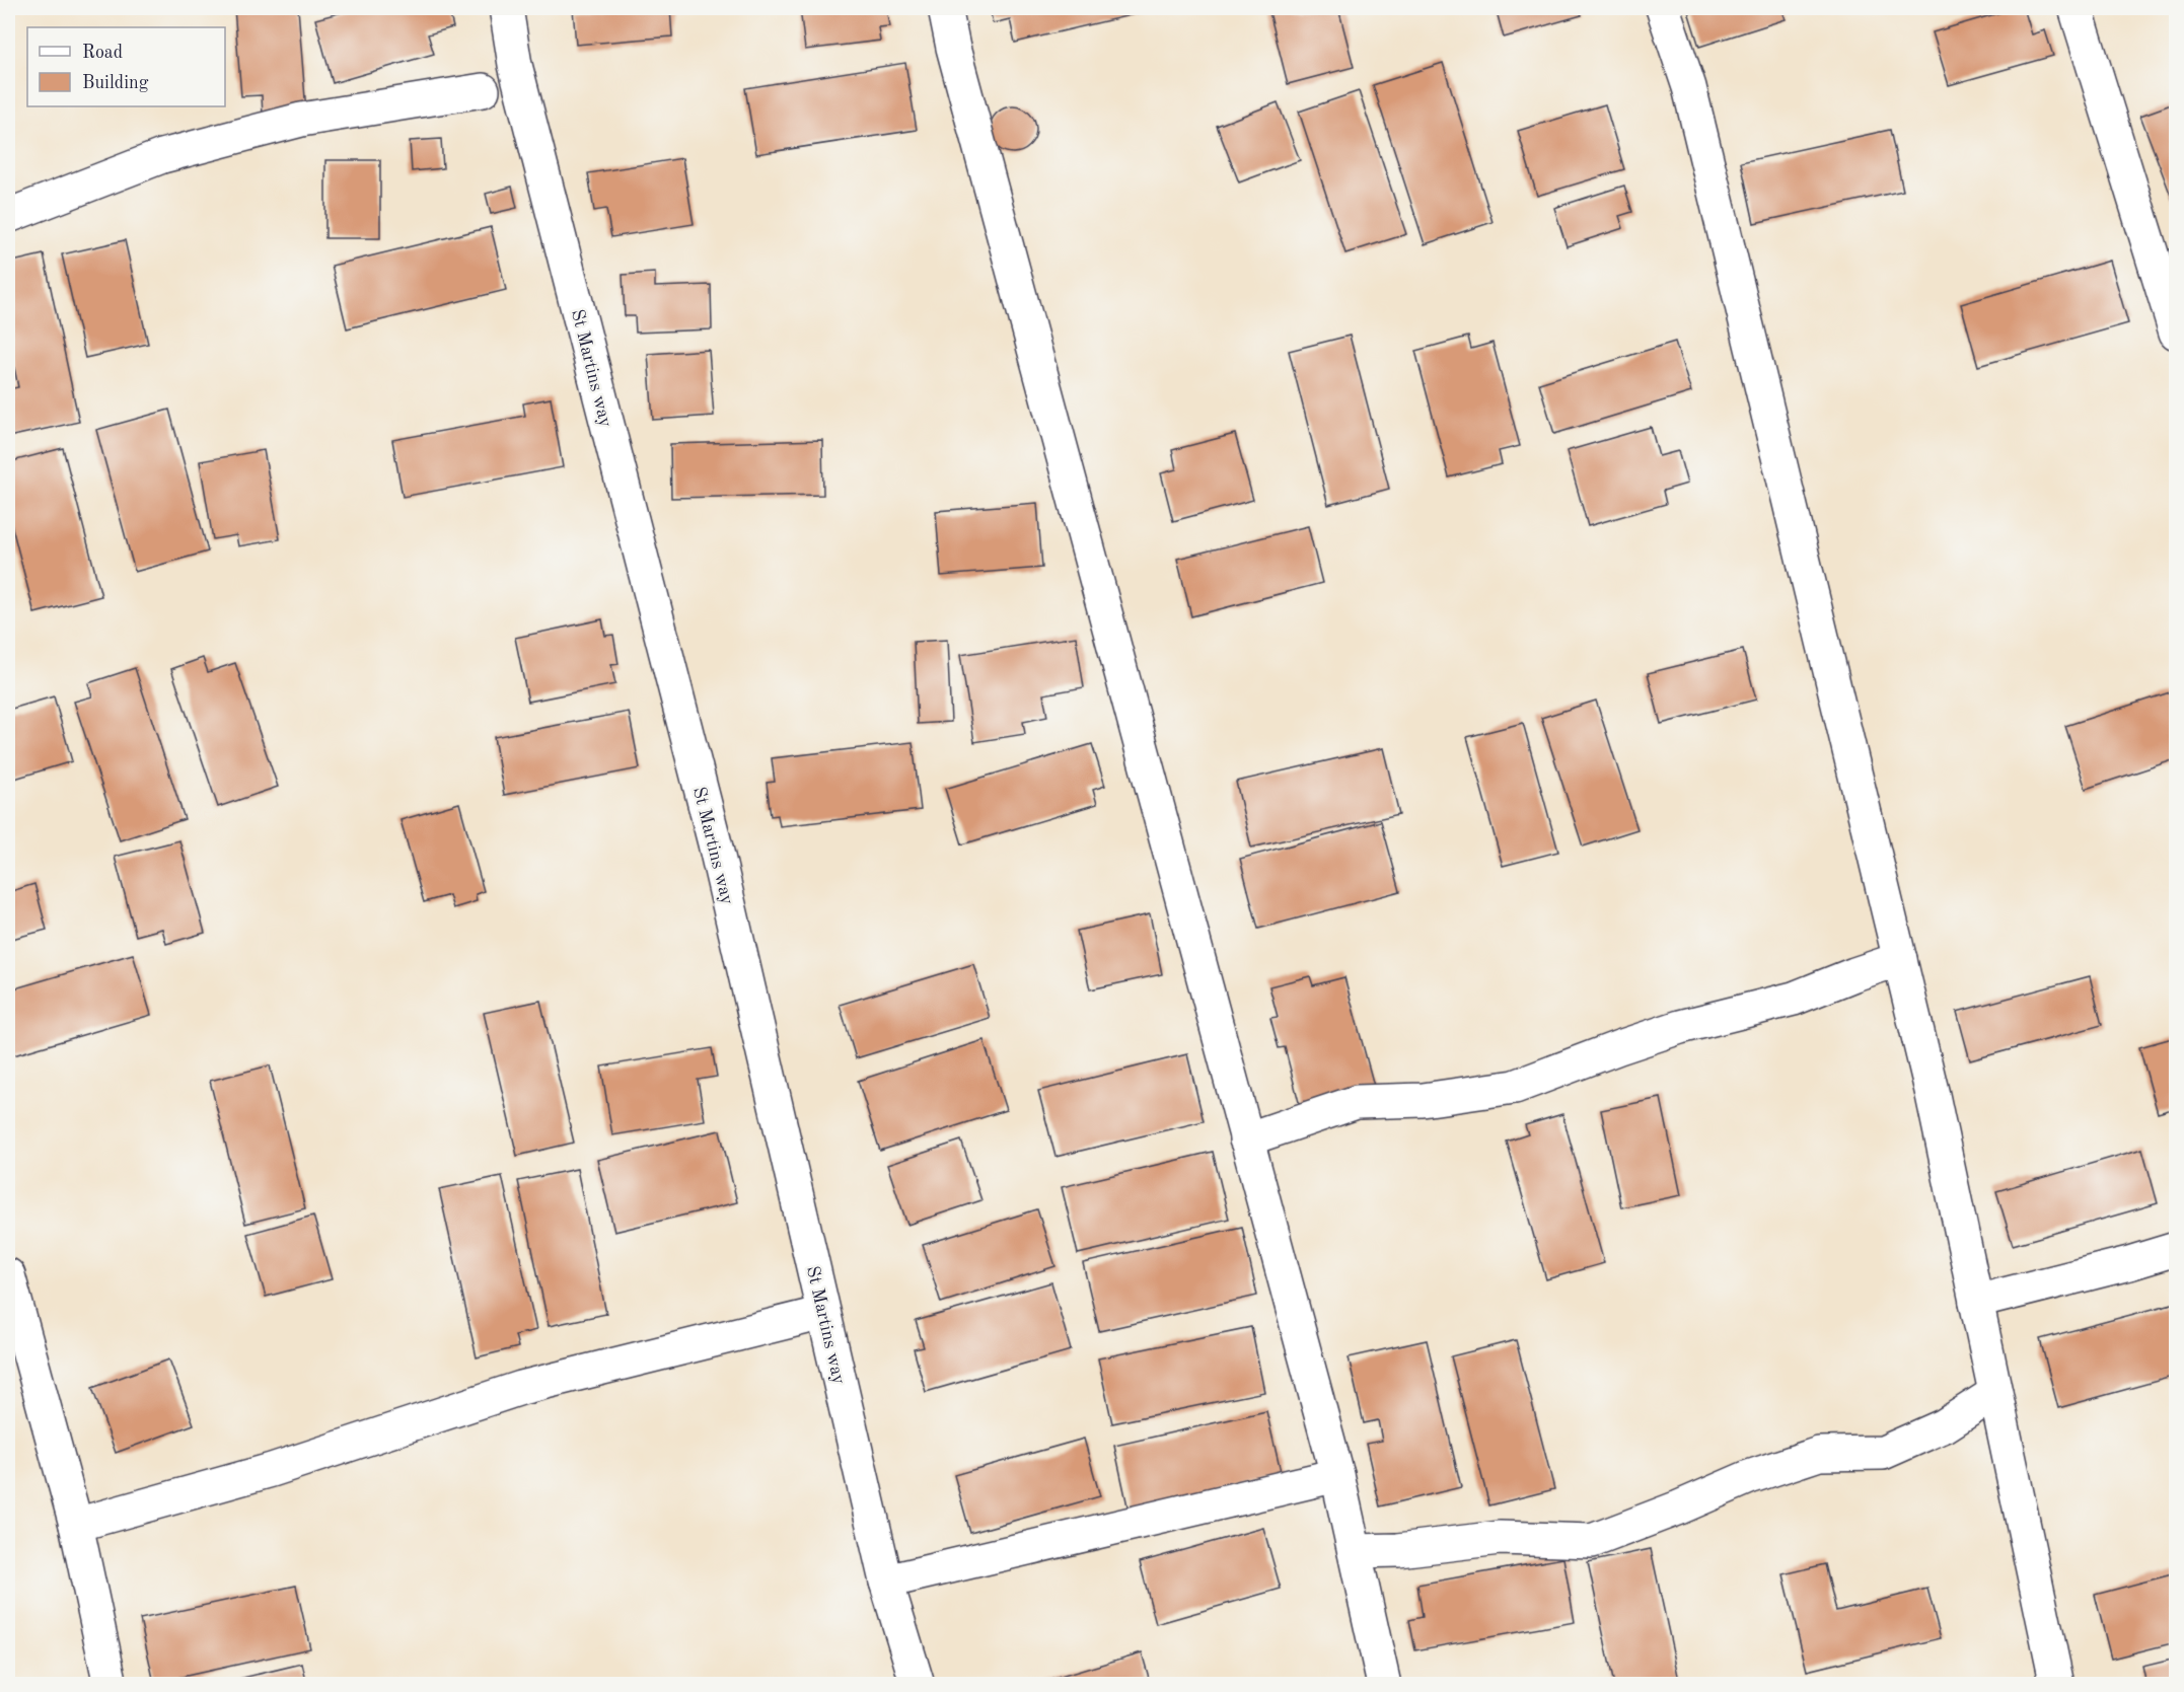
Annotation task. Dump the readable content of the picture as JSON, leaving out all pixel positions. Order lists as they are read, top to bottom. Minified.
{"streets":{"street":["St Martins way"]},"legend":["Road","Building"]}
